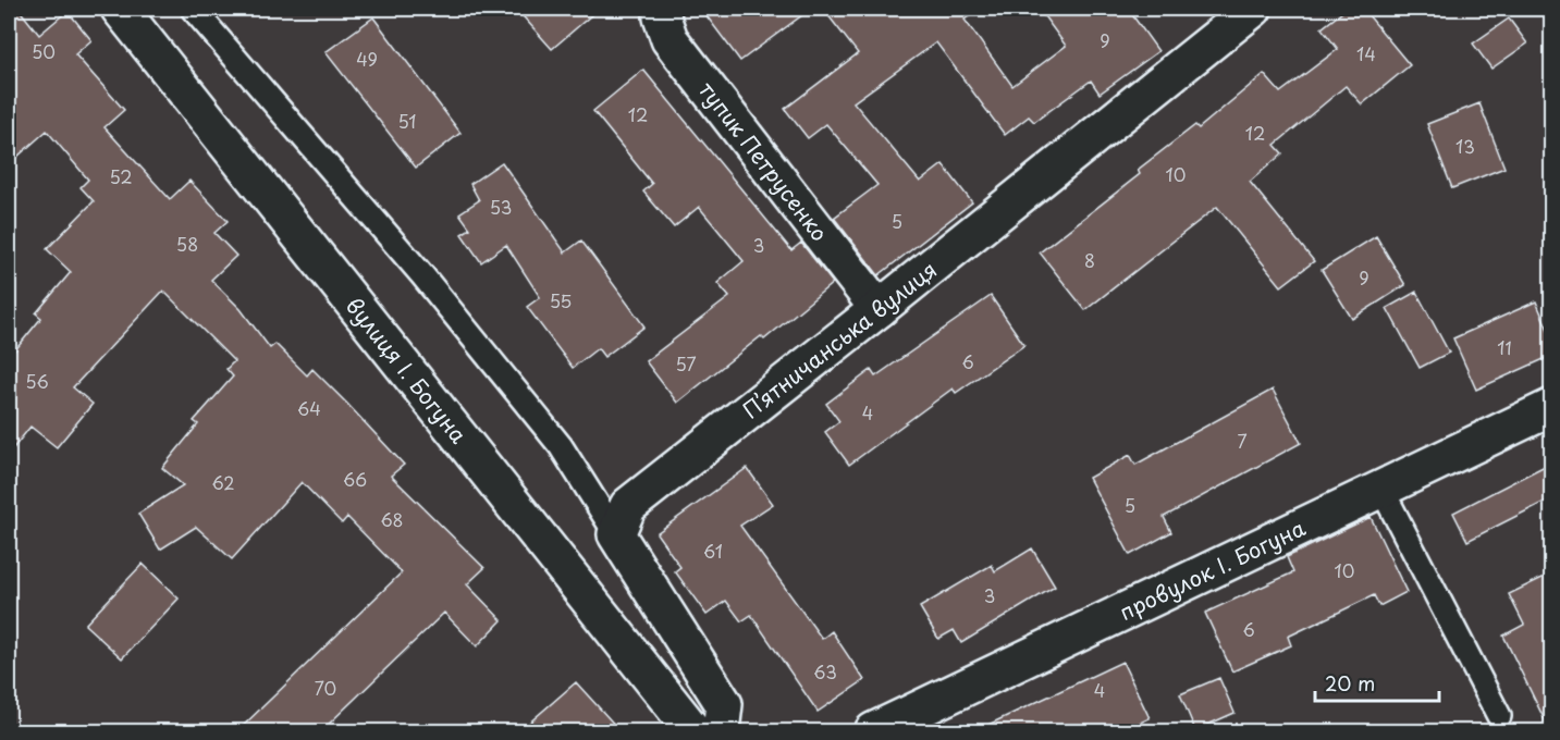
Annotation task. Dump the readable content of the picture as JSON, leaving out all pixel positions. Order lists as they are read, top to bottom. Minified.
{"streets":{"street":["тупик Петрусенко","Пʼятничанська вулиця","вулиця І. Богуна","провулок І. Богуна"]},"crossings":[["тупик Петрусенко","Пʼятничанська вулиця"]],"house_numbers":["9","50","14","49","12","51","12","13","10","52","53","5","58","3","8","9","55","11","6","57","56","64","4","7","66","62","5","68","61","10","3","6","63","70","4"],"scale_bar":"20 m"}
